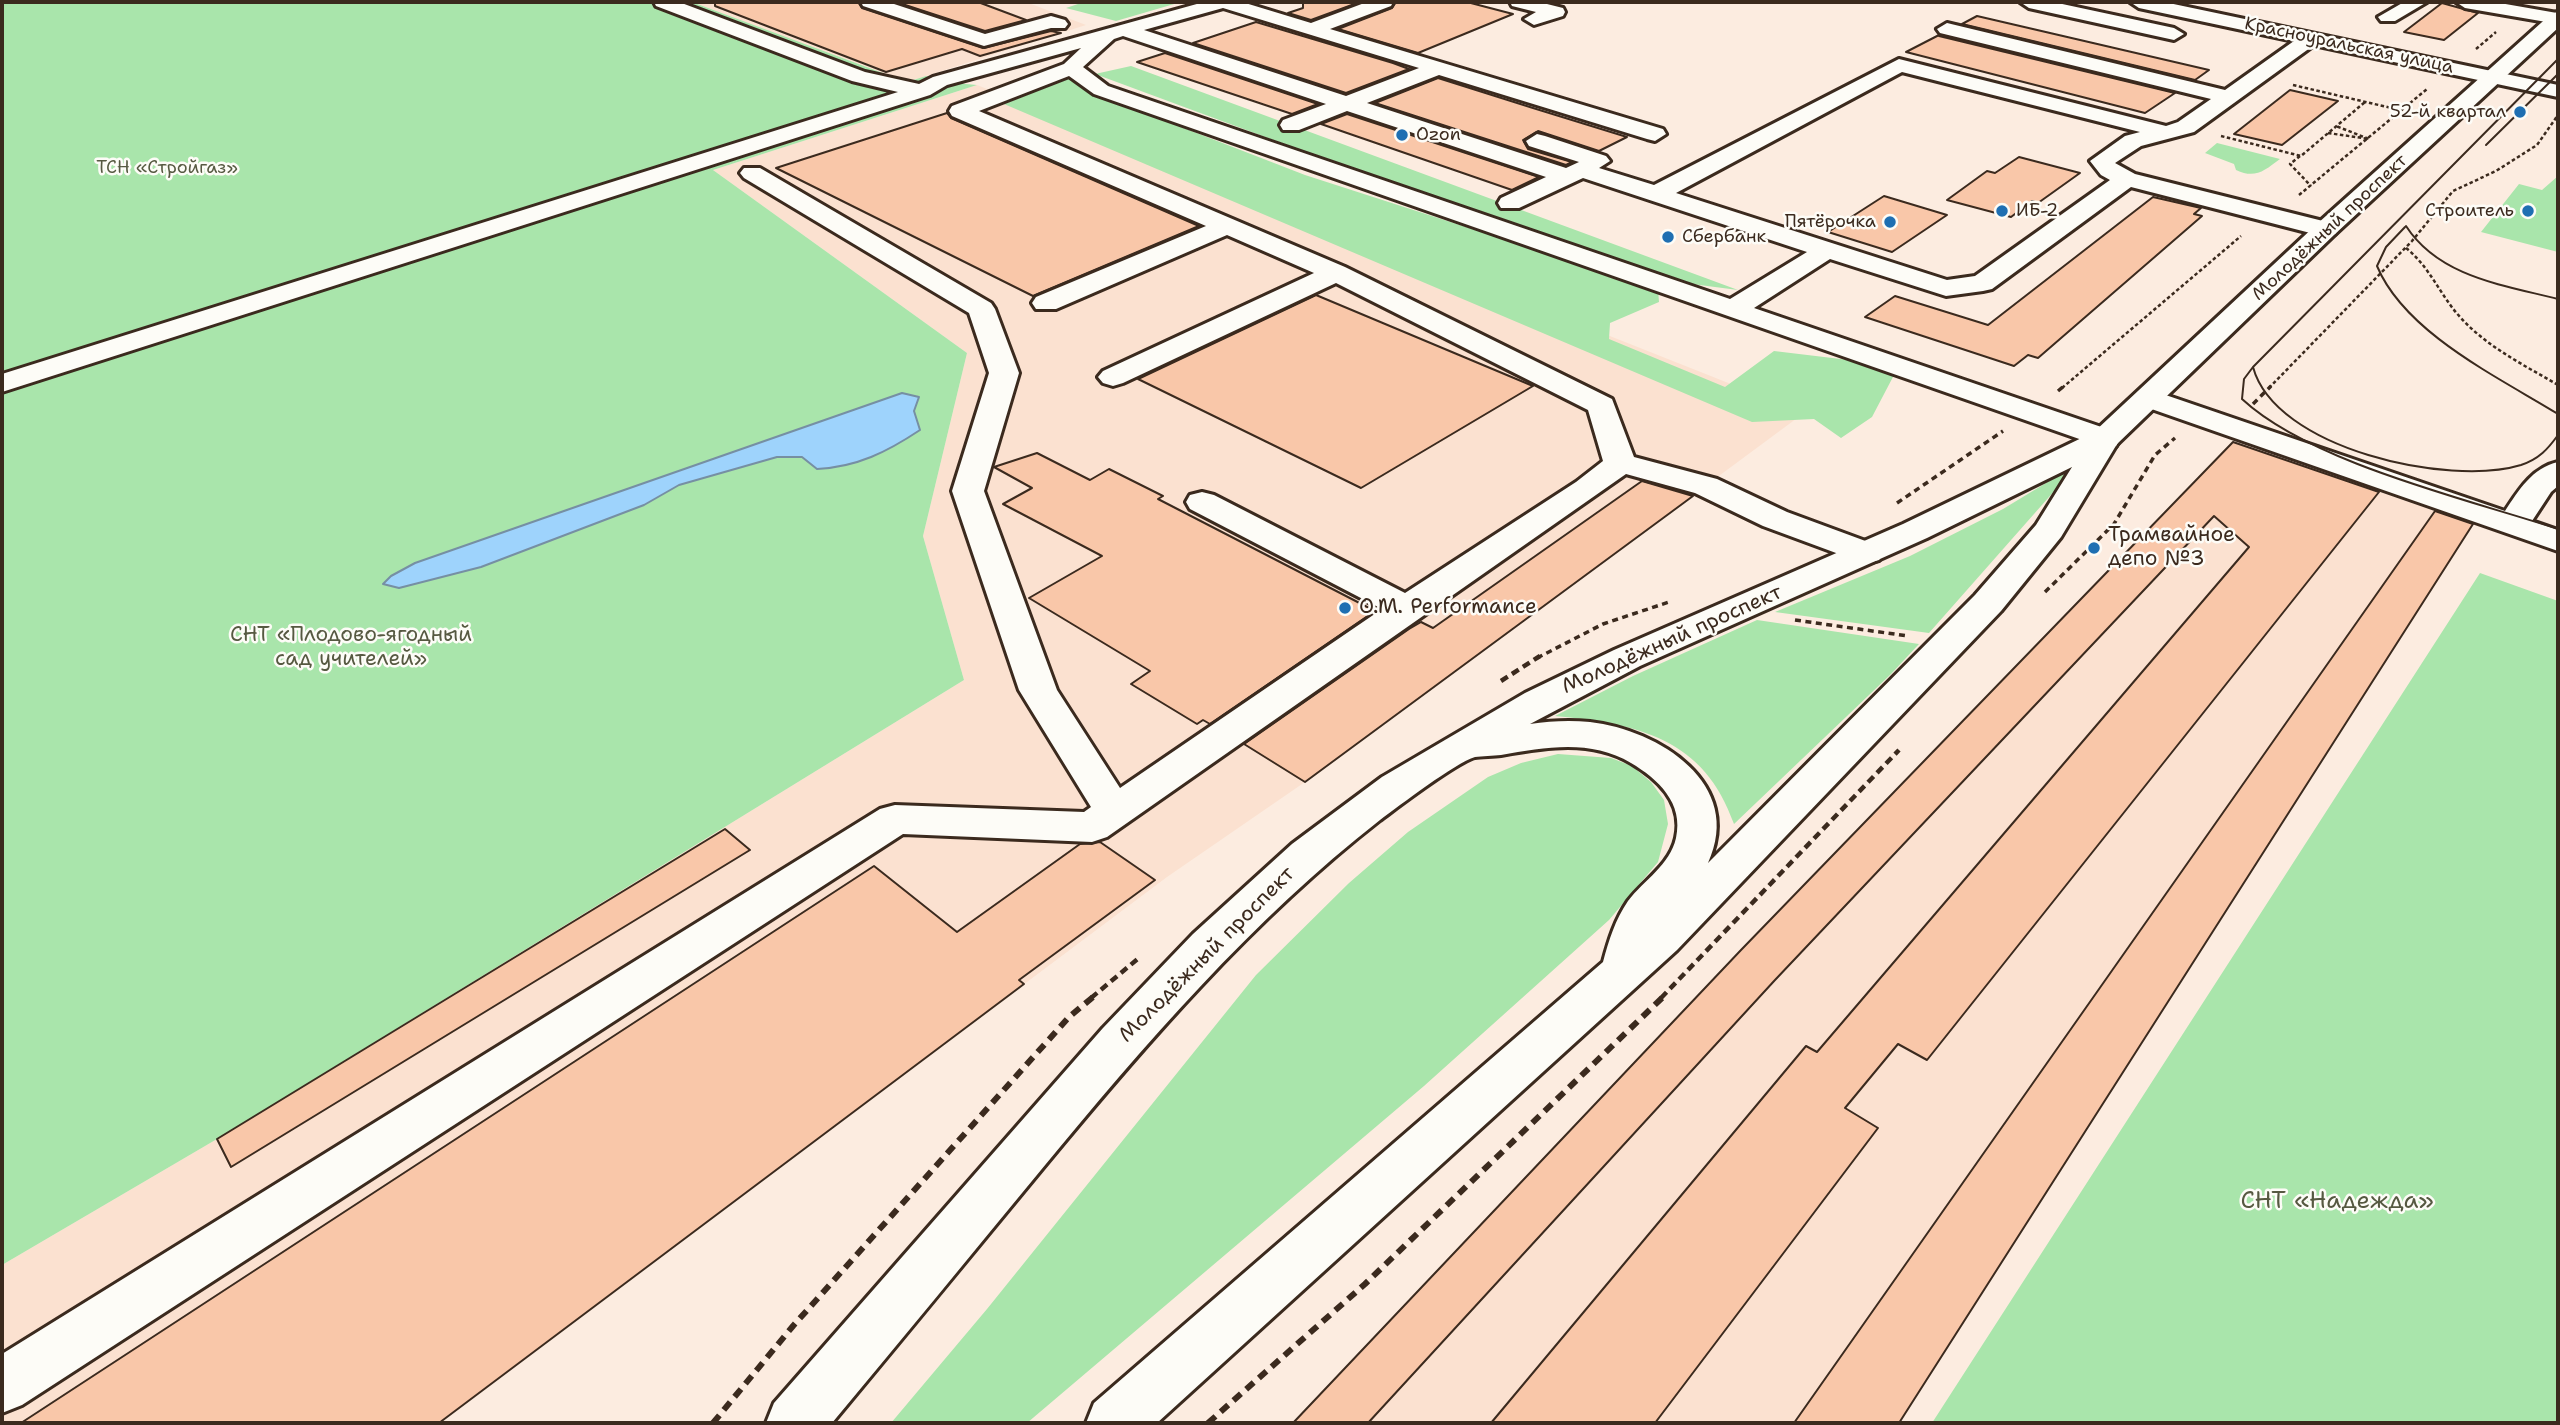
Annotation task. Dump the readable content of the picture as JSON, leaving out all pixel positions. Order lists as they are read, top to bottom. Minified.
{"streets":{"main road":["Красноуральская улица","Молодёжный проспект"]},"crossings":[["Красноуральская улица","Молодёжный проспект"]],"parks":["ТСН «Стройгаз»","СНТ «Плодово-ягодный сад учителей»","СНТ «Надежда»"],"places":["52-й квартал","Ozon","ИБ-2","Строитель","Пятёрочка","Сбербанк","Трамвайное депо №3","O.M. Performance"]}
